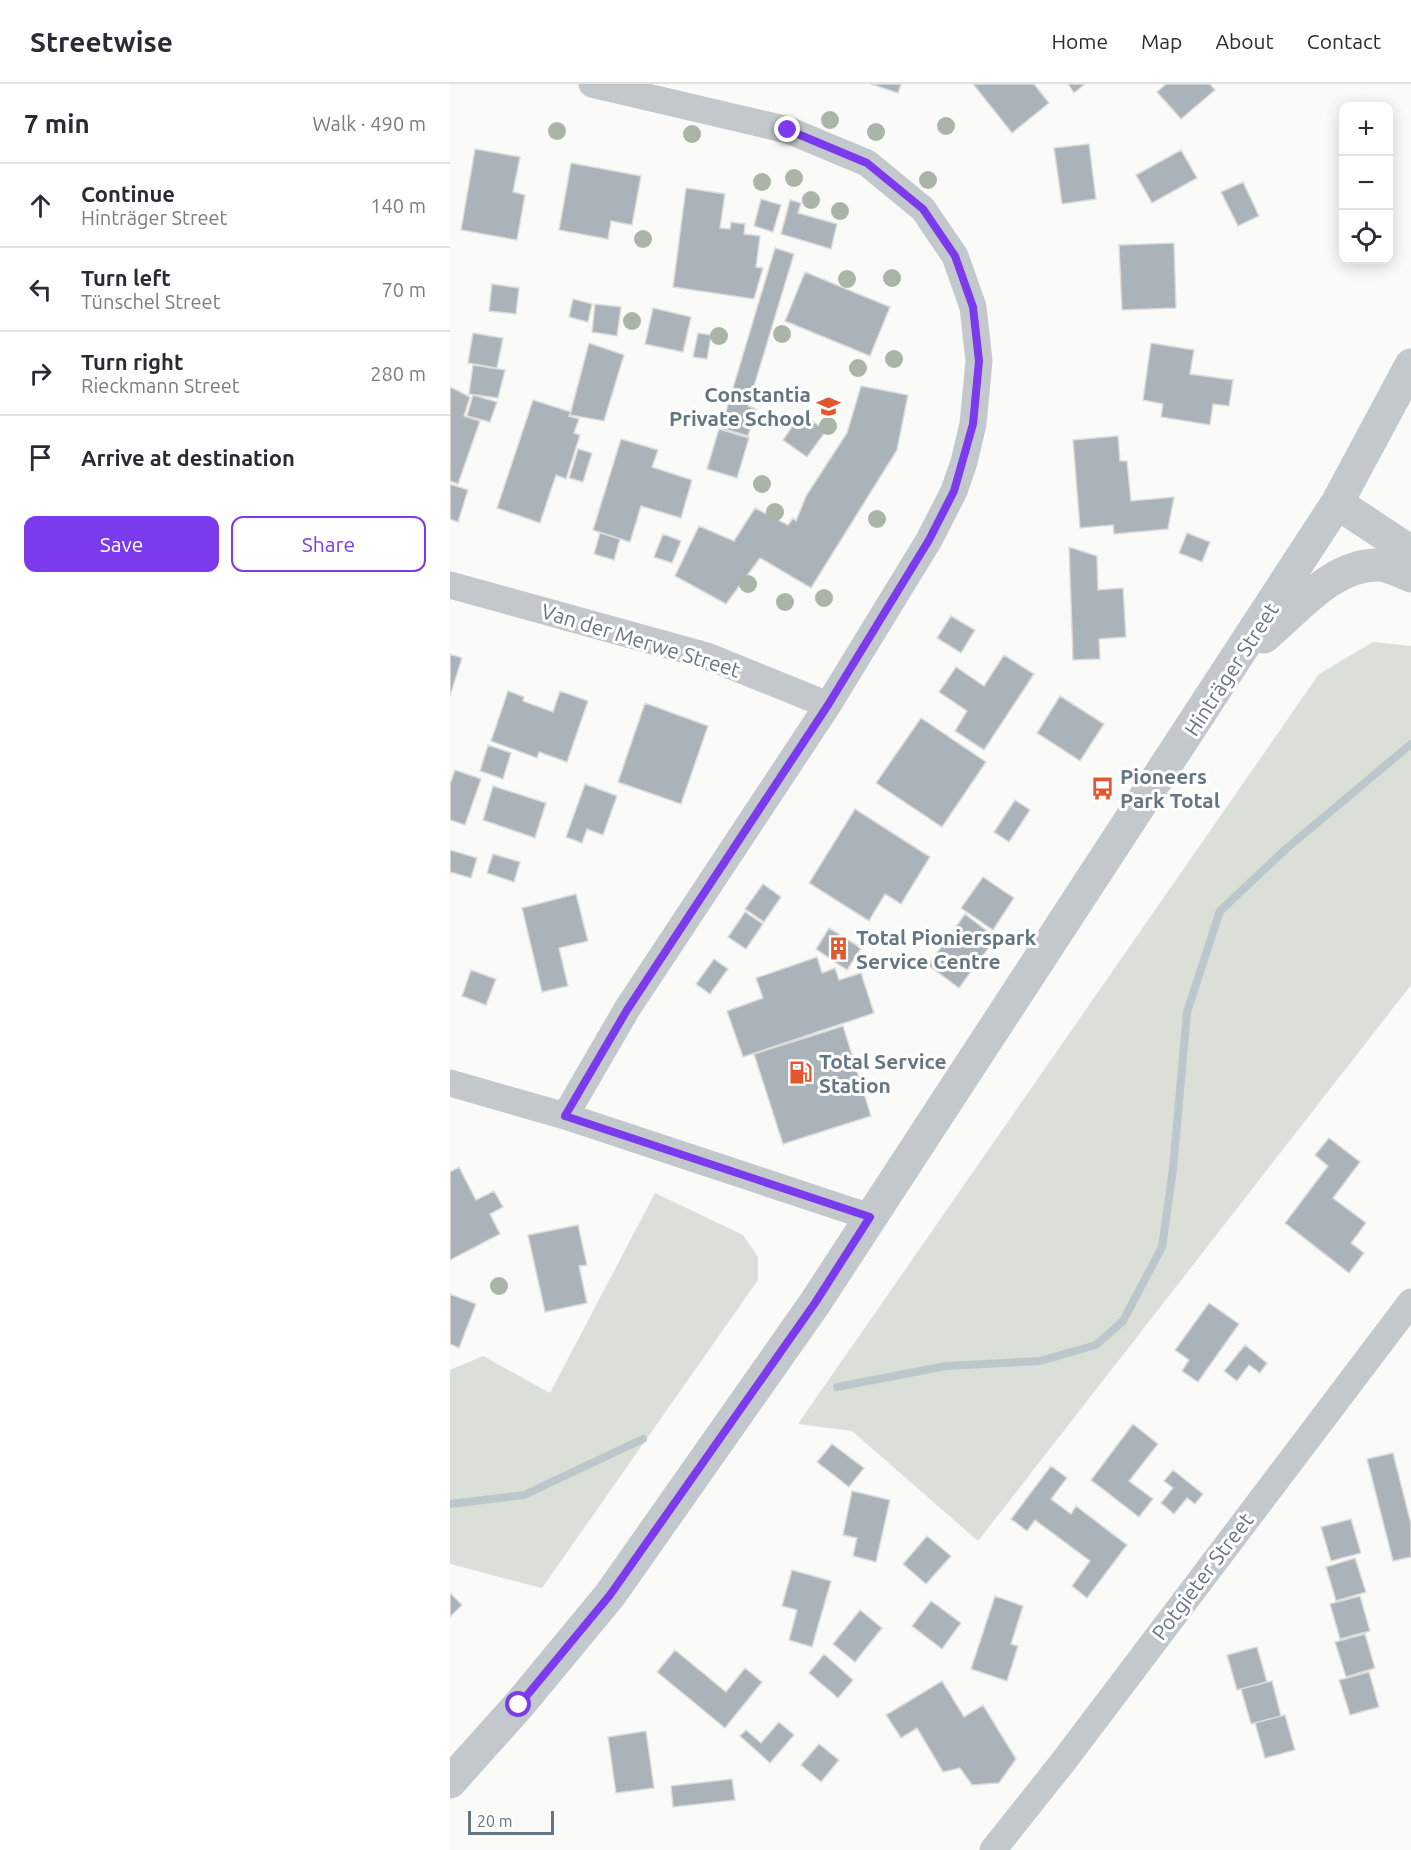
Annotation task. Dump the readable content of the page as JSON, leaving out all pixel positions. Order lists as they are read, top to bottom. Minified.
{"streets":{"street":["Van der Merwe Street","Hinträger Street","Potgieter Street"]},"places":{"school or university":["Constantia Private School"],"bus stop":["Pioneers Park Total"],"building":["Total Pionierspark Service Centre"],"fuel station":["Total Service Station"]},"scale_bar":"20 m","page":{"header":"Streetwise","nav":["Home","Map","About","Contact"],"heading":["7 min","Walk · 490 m"],"map_buttons":["+","−"],"list":[["Continue","Hinträger Street","140 m"],["Turn left","Tünschel Street","70 m"],["Turn right","Rieckmann Street","280 m"],"Arrive at destination"],"buttons":["Save","Share"],"scale":"20 m"}}
